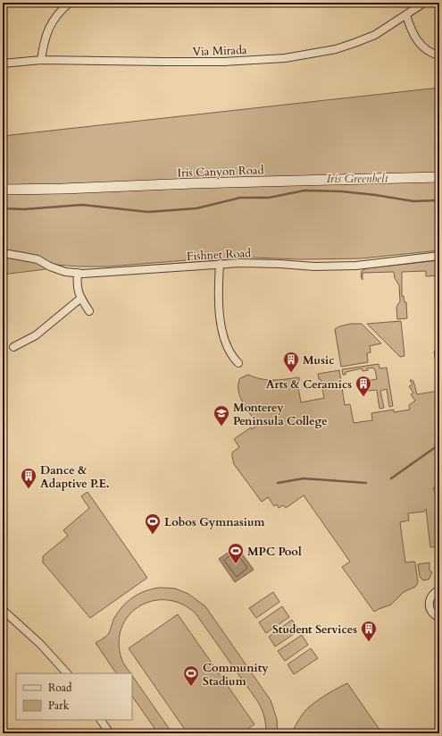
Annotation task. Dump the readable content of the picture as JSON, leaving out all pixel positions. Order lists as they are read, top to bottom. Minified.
{"streets":{"street":["Via Mirada","Iris Canyon Road","Fishnet Road"]},"parks":["Iris Greenbelt"],"places":{"building":["Music","Arts & Ceramics","Dance & Adaptive P.E.","Student Services"],"school or university":["Monterey Peninsula College"],"sports":["Lobos Gymnasium","MPC Pool","Community Stadium"]},"legend":["Road","Park"]}
